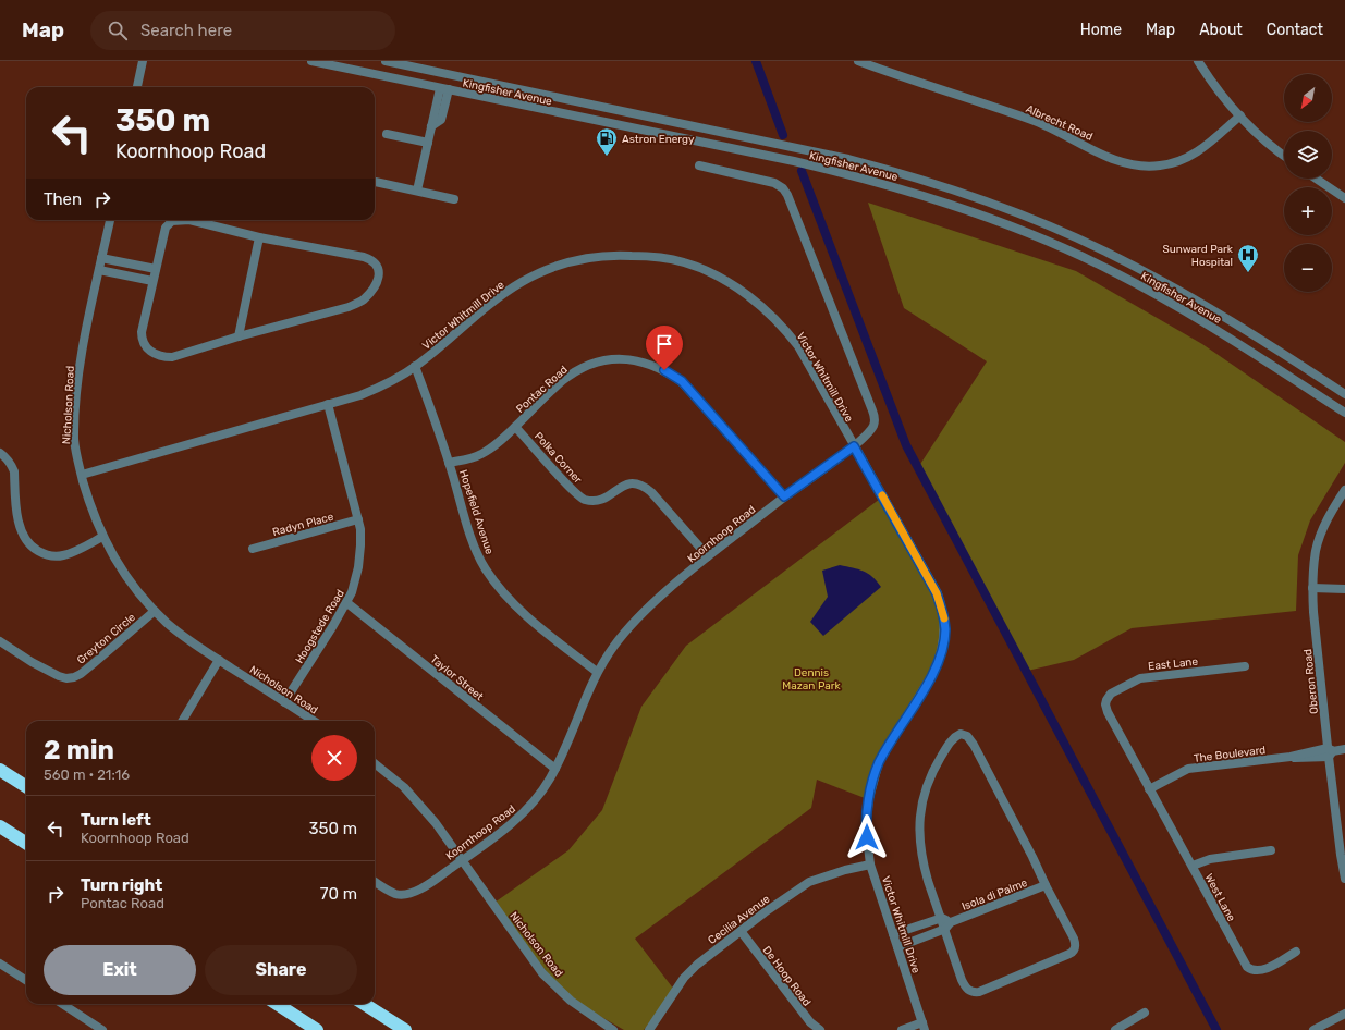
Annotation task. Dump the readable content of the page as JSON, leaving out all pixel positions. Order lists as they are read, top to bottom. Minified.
{"streets":{"street":["Kingfisher Avenue","Albrecht Road","Victor Whitmill Drive","Pontac Road","Nicholson Road","Polka Corner","Hopefield Avenue","Radyn Place","Koornhoop Road","Hoogstede Road","Greyton Circle","East Lane","Taylor Street","Oberon Road","The Boulevard","Isola di Palme","West Lane","Cecilia Avenue","De Hoop Road"]},"crossings":[["Victor Whitmill Drive","Nicholson Road"],["Victor Whitmill Drive","Hopefield Avenue"],["Victor Whitmill Drive","Koornhoop Road"],["Victor Whitmill Drive","Hoogstede Road"],["Victor Whitmill Drive","Isola di Palme"],["Victor Whitmill Drive","Cecilia Avenue"],["Pontac Road","Polka Corner"],["Pontac Road","Hopefield Avenue"],["Pontac Road","Koornhoop Road"],["Nicholson Road","Koornhoop Road"],["Nicholson Road","Hoogstede Road"],["Nicholson Road","Greyton Circle"],["Polka Corner","Koornhoop Road"],["Hopefield Avenue","Koornhoop Road"],["Radyn Place","Hoogstede Road"],["Koornhoop Road","Taylor Street"],["Hoogstede Road","Taylor Street"],["East Lane","The Boulevard"],["East Lane","West Lane"],["Oberon Road","The Boulevard"],["The Boulevard","West Lane"],["Cecilia Avenue","De Hoop Road"]],"parks":["Dennis Mazan Park"],"places":{"fuel station":["Astron Energy"],"hospital":["Sunward Park Hospital"]},"north":"bottom left","page":{"header":"Map","search":"Search here","nav":["Home","Map","About","Contact"],"map_buttons":["+","−"],"turn":["350 m","Koornhoop Road"],"then":"Then","heading":["2 min","560 m · 21:16"],"list":[{"name":"Turn left","note":"Koornhoop Road","value":"350 m"},{"name":"Turn right","note":"Pontac Road","value":"70 m"}],"buttons":["Exit","Share"]}}
